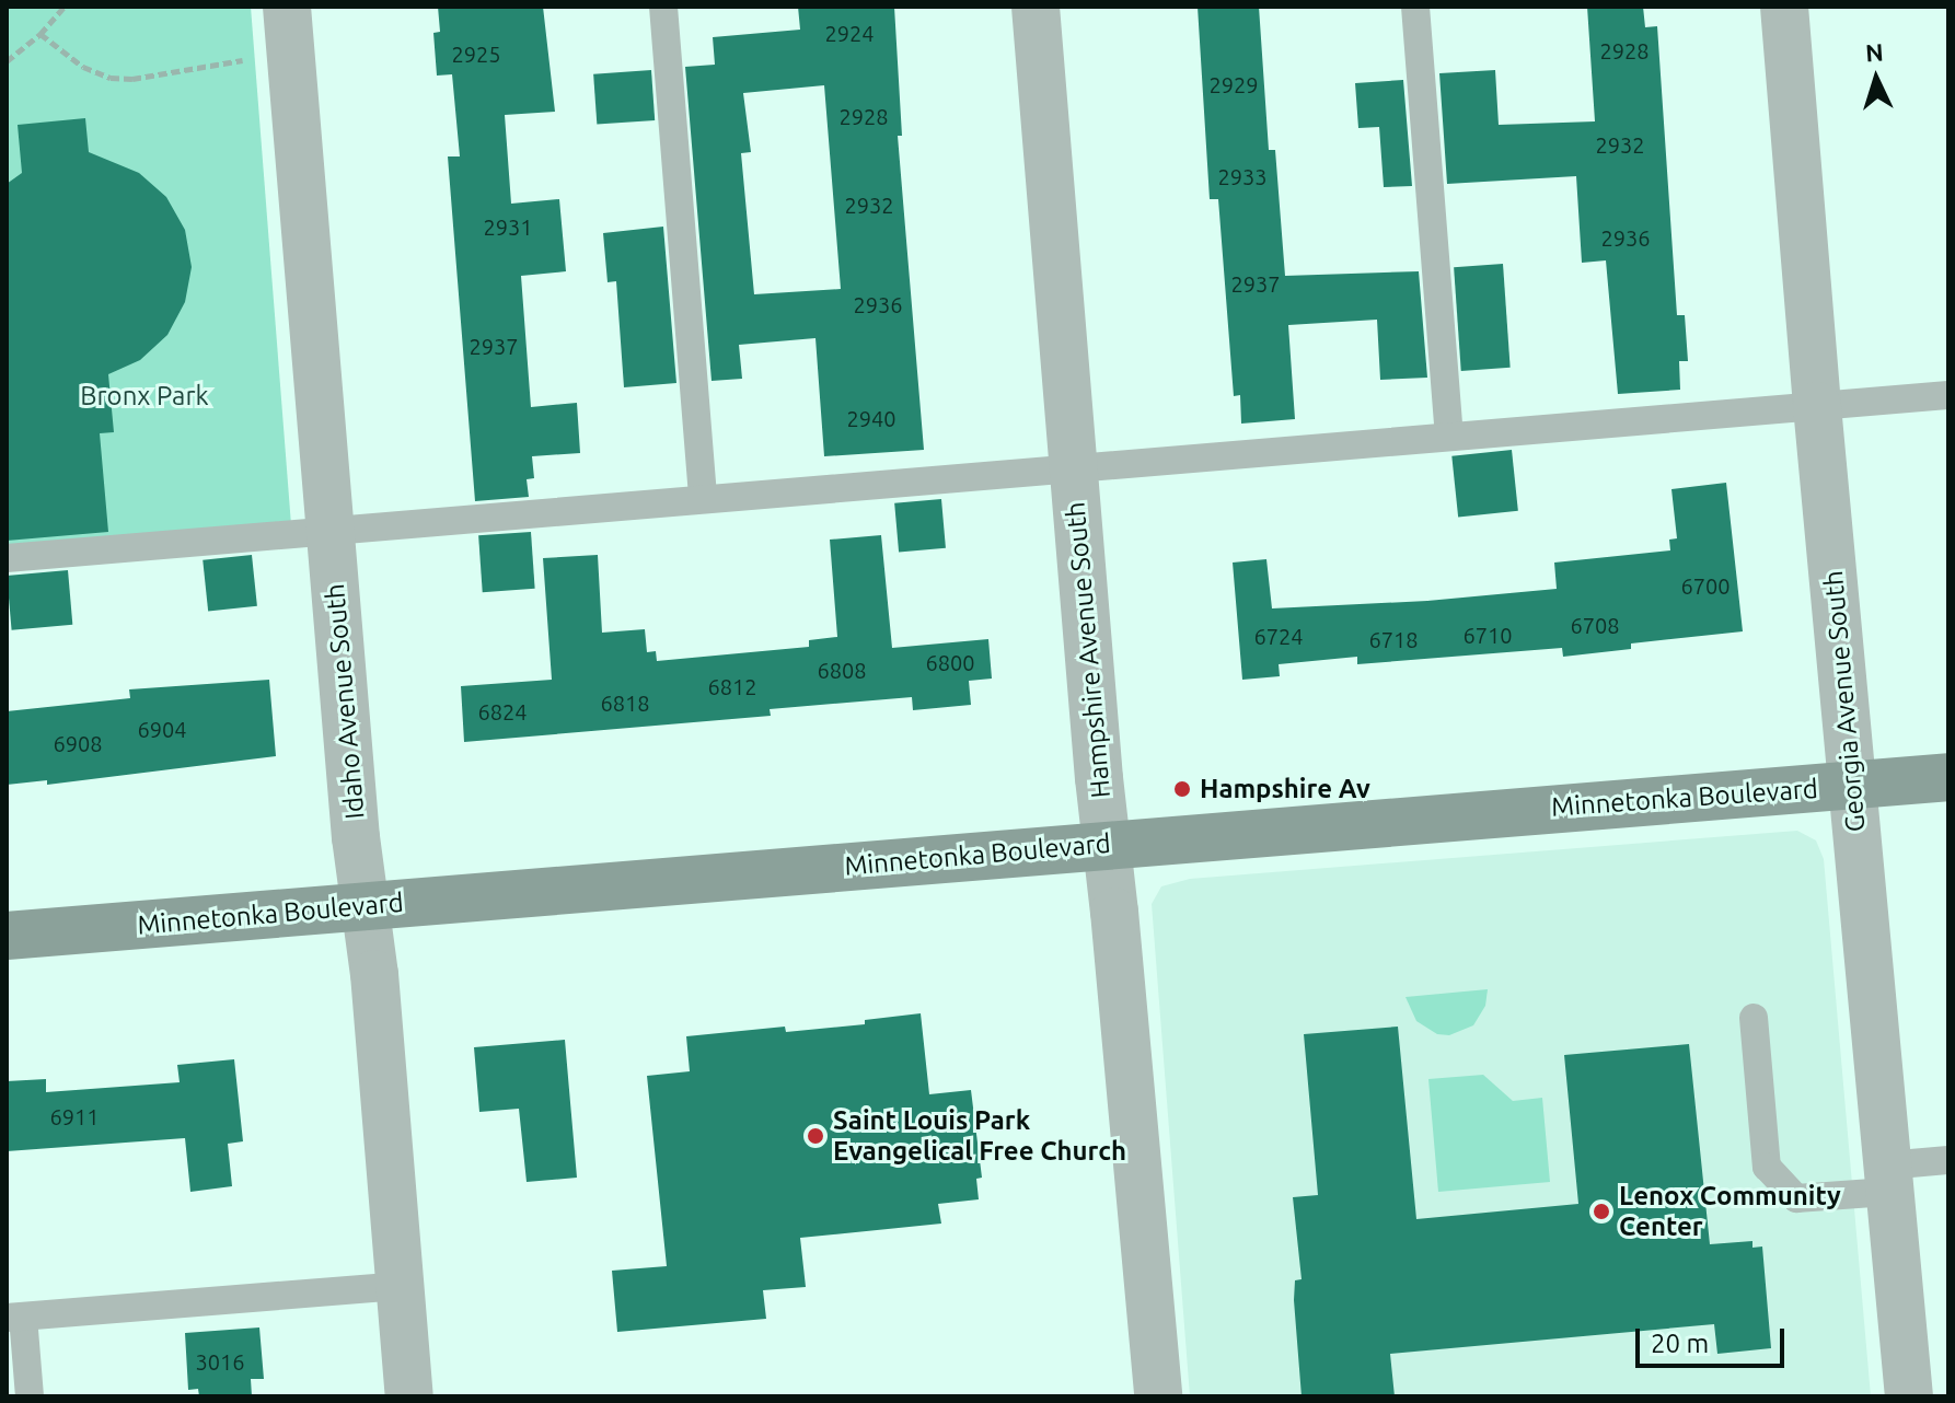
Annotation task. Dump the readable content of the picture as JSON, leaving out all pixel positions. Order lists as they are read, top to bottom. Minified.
{"streets":{"main road":["Minnetonka Boulevard"],"street":["Hampshire Avenue South","Idaho Avenue South","Georgia Avenue South"]},"crossings":[["Hampshire Avenue South","Minnetonka Boulevard"],["Idaho Avenue South","Minnetonka Boulevard"],["Georgia Avenue South","Minnetonka Boulevard"]],"parks":["Bronx Park"],"places":["Hampshire Av","Saint Louis Park Evangelical Free Church","Lenox Community Center"],"house_numbers":["2924","2928","2925","2929","2928","2932","2933","2932","2931","2936","2937","2936","2937","2940","6700","6708","6710","6724","6718","6800","6808","6812","6818","6824","6904","6908","6911","3016"],"scale_bar":"20 m","north":"top"}
